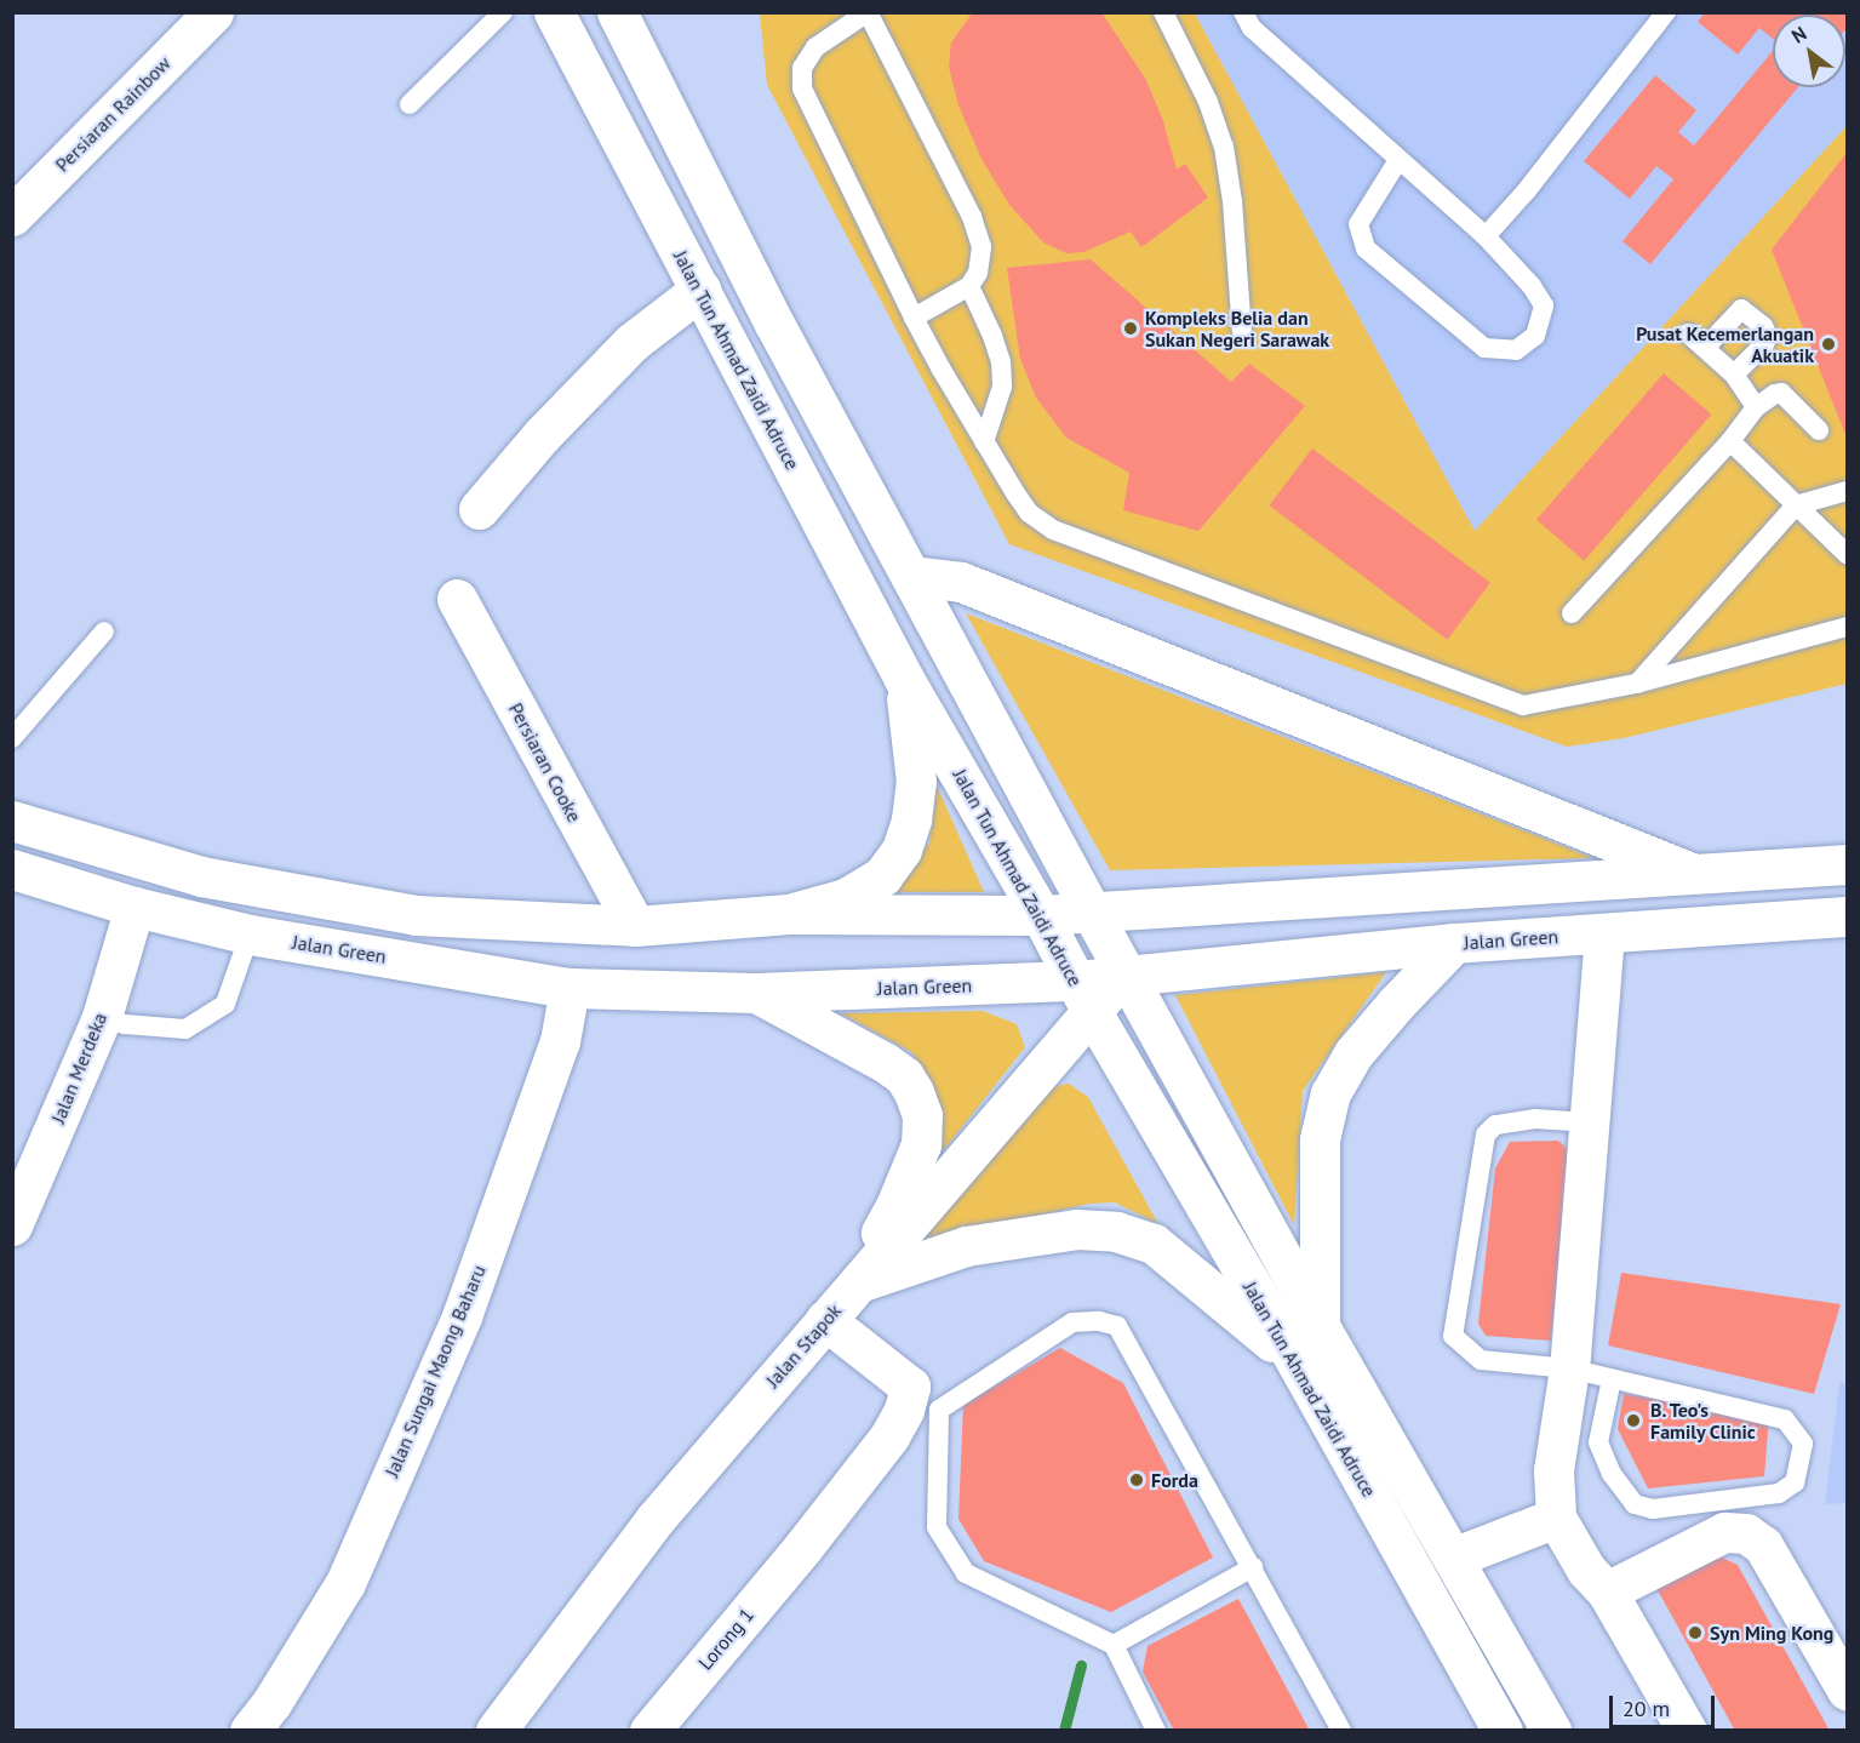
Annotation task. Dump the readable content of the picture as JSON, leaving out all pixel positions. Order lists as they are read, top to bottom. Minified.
{"streets":{"main road":["Persiaran Rainbow","Jalan Tun Ahmad Zaidi Adruce","Persiaran Cooke","Jalan Green","Jalan Merdeka","Jalan Stapok","Jalan Sungai Maong Baharu","Lorong 1"]},"crossings":[["Jalan Tun Ahmad Zaidi Adruce","Jalan Green"],["Jalan Tun Ahmad Zaidi Adruce","Jalan Stapok"],["Jalan Green","Jalan Merdeka"],["Jalan Green","Jalan Stapok"],["Jalan Green","Jalan Sungai Maong Baharu"]],"places":["Kompleks Belia dan Sukan Negeri Sarawak","Pusat Kecemerlangan Akuatik","B. Teo's Family Clinic","Forda","Syn Ming Kong"],"scale_bar":"20 m","north":"top left"}
